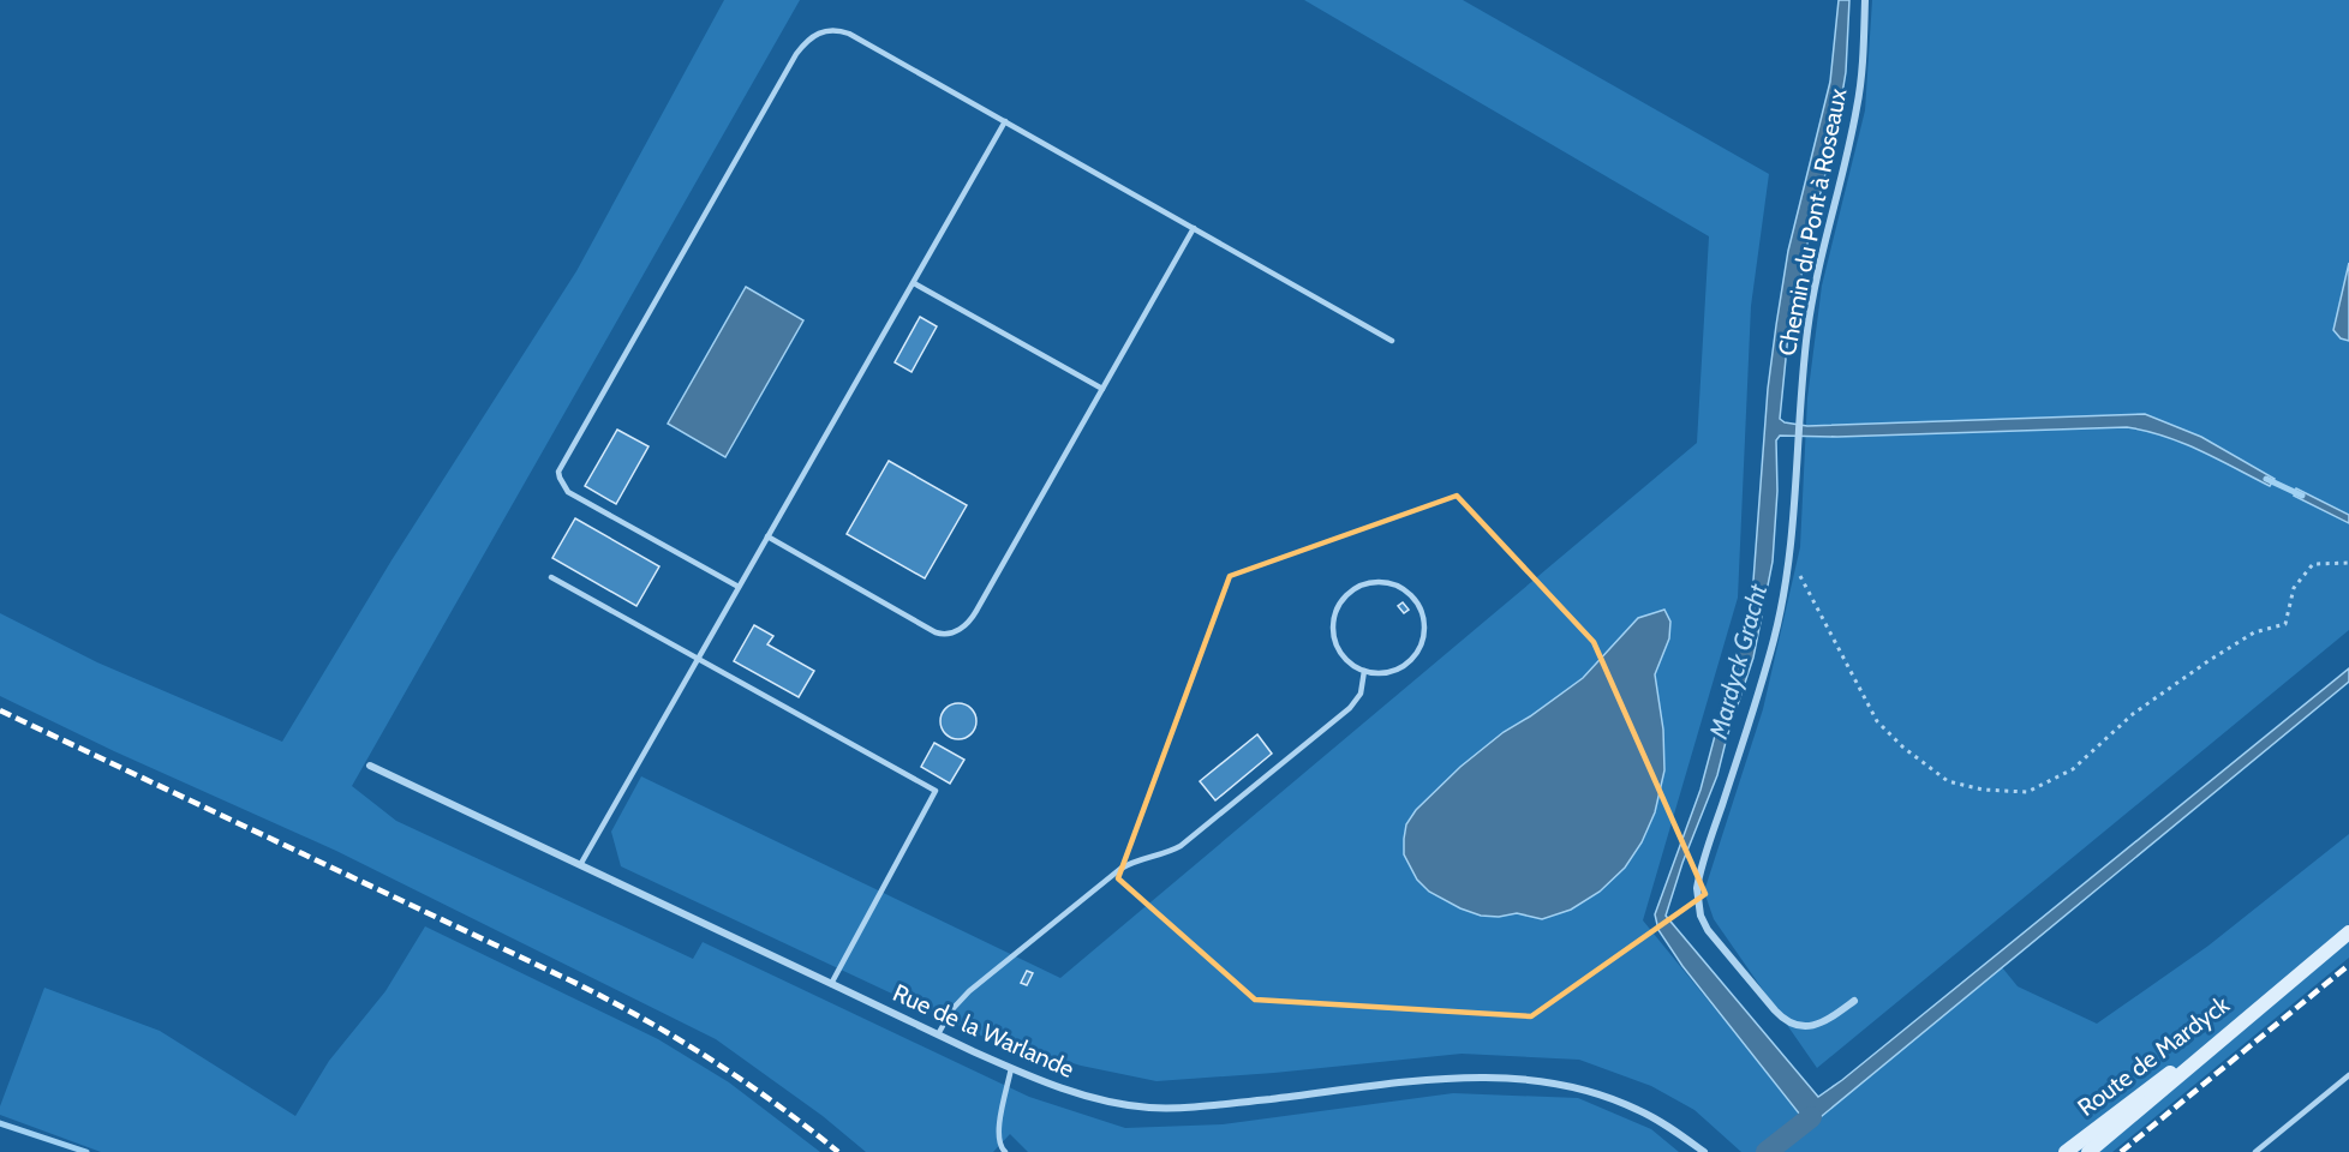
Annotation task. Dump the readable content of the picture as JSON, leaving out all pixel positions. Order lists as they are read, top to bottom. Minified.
{"streets":{"main road":["Route de Mardyck"],"street":["Chemin du Pont à Roseaux","Rue de la Warlande"]},"water":["Mardyck Gracht"]}
